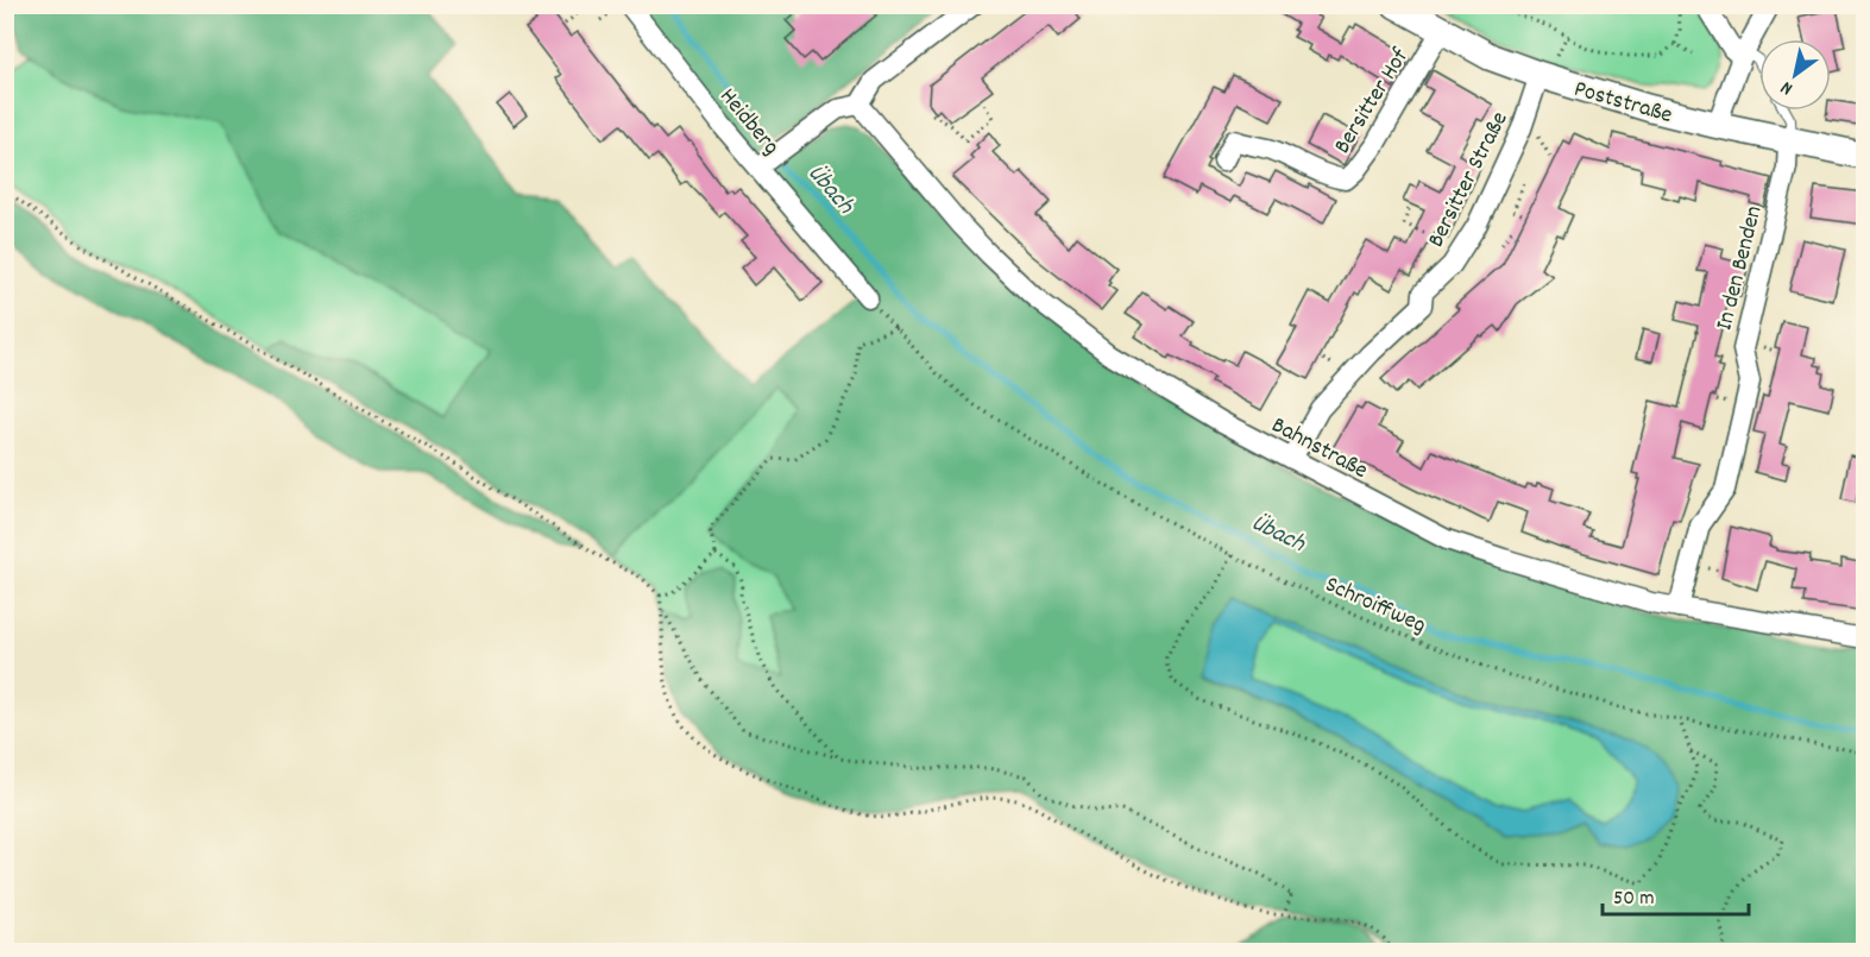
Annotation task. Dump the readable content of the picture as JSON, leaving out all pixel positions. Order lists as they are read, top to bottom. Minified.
{"streets":{"main road":["Poststraße"],"street":["Bersitter Hof","Heidberg","Bersitter Straße","In den Benden","Bahnstraße"],"path":["Schroiffweg"]},"crossings":[["Bersitter Hof","Poststraße"],["Poststraße","Bersitter Straße"],["Poststraße","In den Benden"],["Heidberg","Schroiffweg"],["Bersitter Straße","Bahnstraße"],["In den Benden","Bahnstraße"]],"water":["Übach"],"scale_bar":"50 m","north":"bottom left"}
